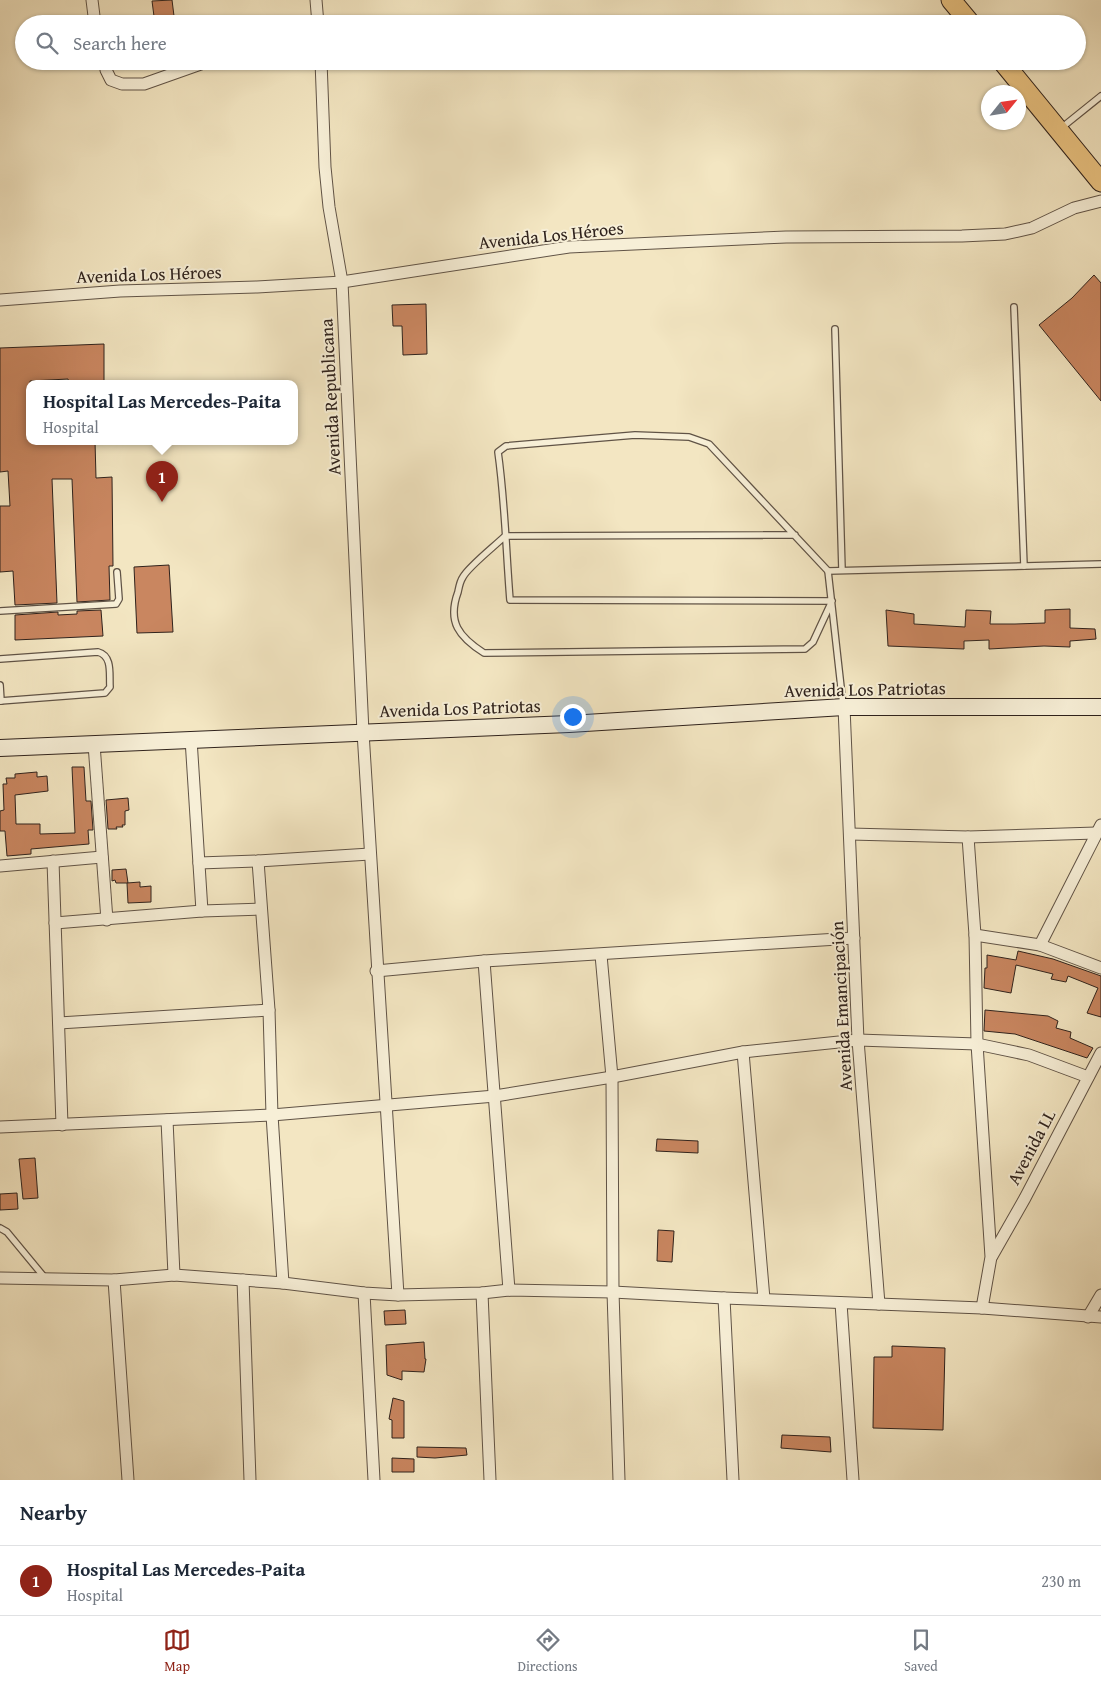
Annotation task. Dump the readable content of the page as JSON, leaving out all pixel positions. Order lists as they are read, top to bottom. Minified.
{"streets":{"street":["Avenida Los Héroes","Avenida Republicana","Avenida Los Patriotas","Avenida Emancipación","Avenida LL"]},"crossings":[["Avenida Los Héroes","Avenida Republicana"],["Avenida Republicana","Avenida Los Patriotas"],["Avenida Los Patriotas","Avenida Emancipación"]],"north":"top right","page":{"search":"Search here","popup":["Hospital Las Mercedes-Paita","Hospital"],"pins":"1","heading":"Nearby","list":[{"mark":"1","name":"Hospital Las Mercedes-Paita","note":"Hospital","value":"230 m"}],"nav":["Map","Directions","Saved"]}}
